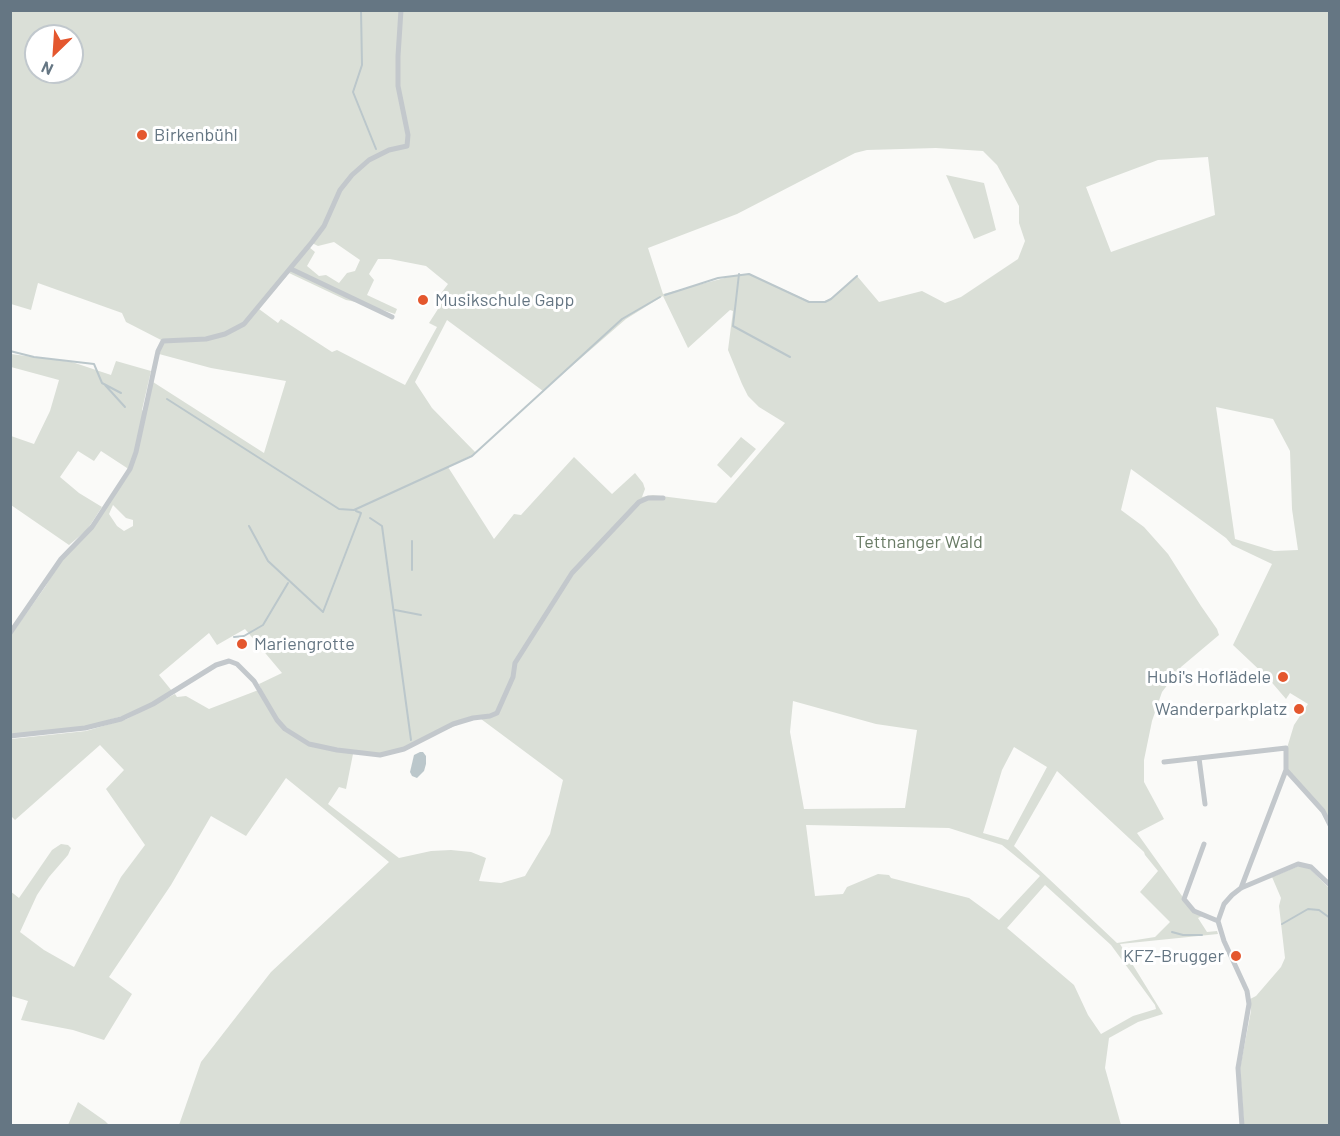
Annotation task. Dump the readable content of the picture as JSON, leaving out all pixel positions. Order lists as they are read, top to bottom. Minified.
{"parks":["Tettnanger Wald"],"places":["Birkenbühl","Musikschule Gapp","Mariengrotte","Hubi's Hoflädele","Wanderparkplatz","KFZ-Brugger"],"north":"bottom left"}
